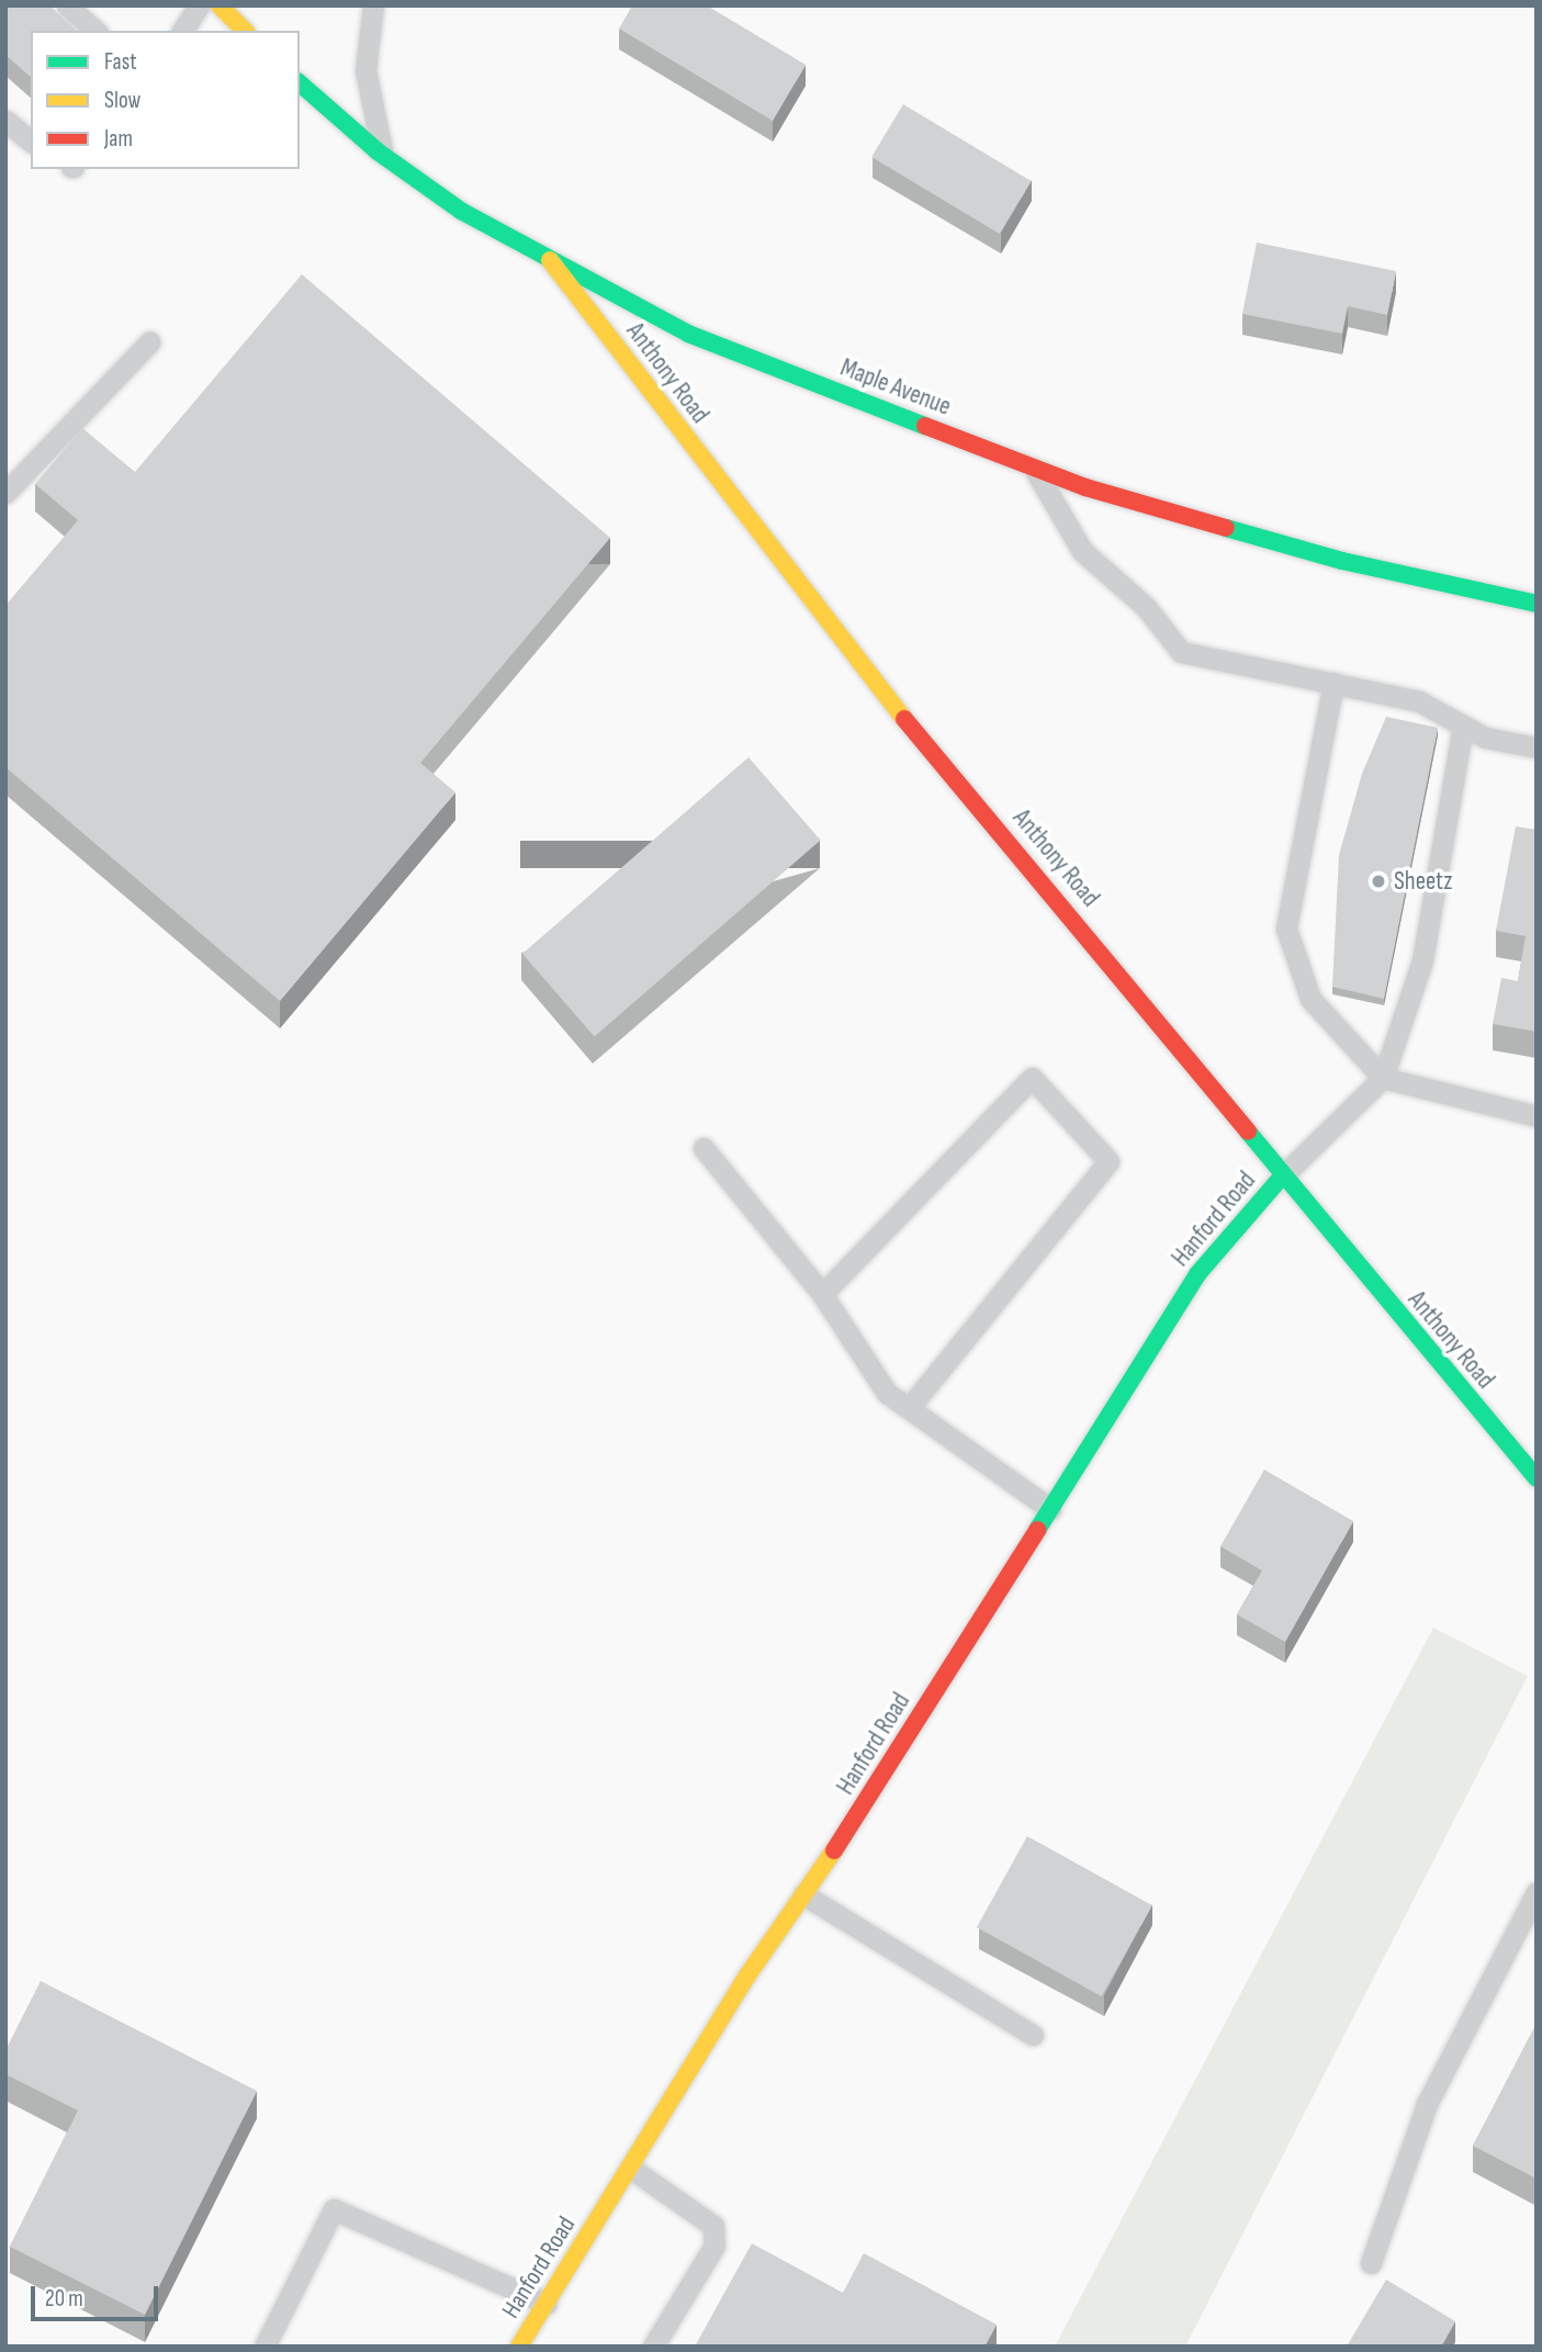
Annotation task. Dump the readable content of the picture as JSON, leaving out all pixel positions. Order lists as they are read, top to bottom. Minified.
{"streets":{"street":["Anthony Road","Maple Avenue","Hanford Road"]},"crossings":[["Anthony Road","Maple Avenue"],["Anthony Road","Hanford Road"]],"places":["Sheetz"],"legend":["Fast","Slow","Jam"],"scale_bar":"20 m"}
